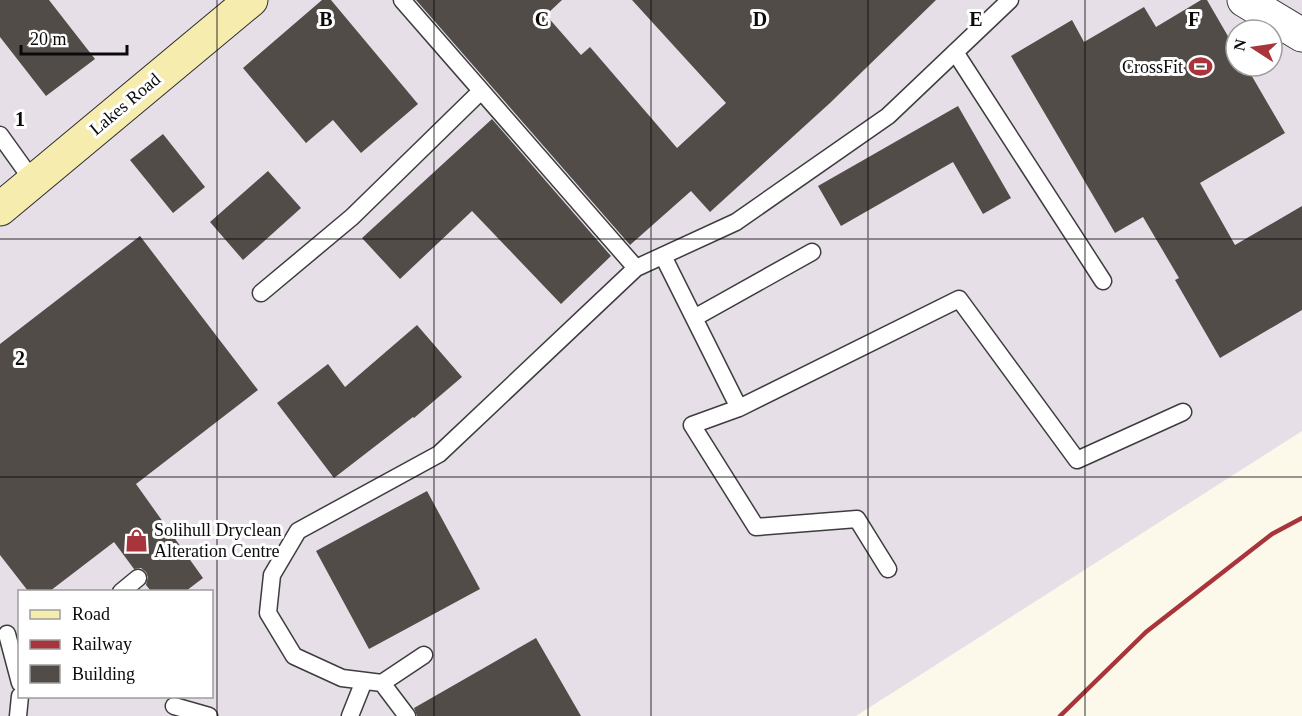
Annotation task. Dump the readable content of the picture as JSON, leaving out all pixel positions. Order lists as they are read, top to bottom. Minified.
{"streets":{"main road":["Lakes Road"]},"places":{"sports":["CrossFit"],"shop":["Solihull Dryclean Alteration Centre"]},"legend":["Road","Railway","Building"],"scale_bar":"20 m","north":"left","grid":{"columns":["B","C","D","E","F"],"rows":["1","2"]}}
